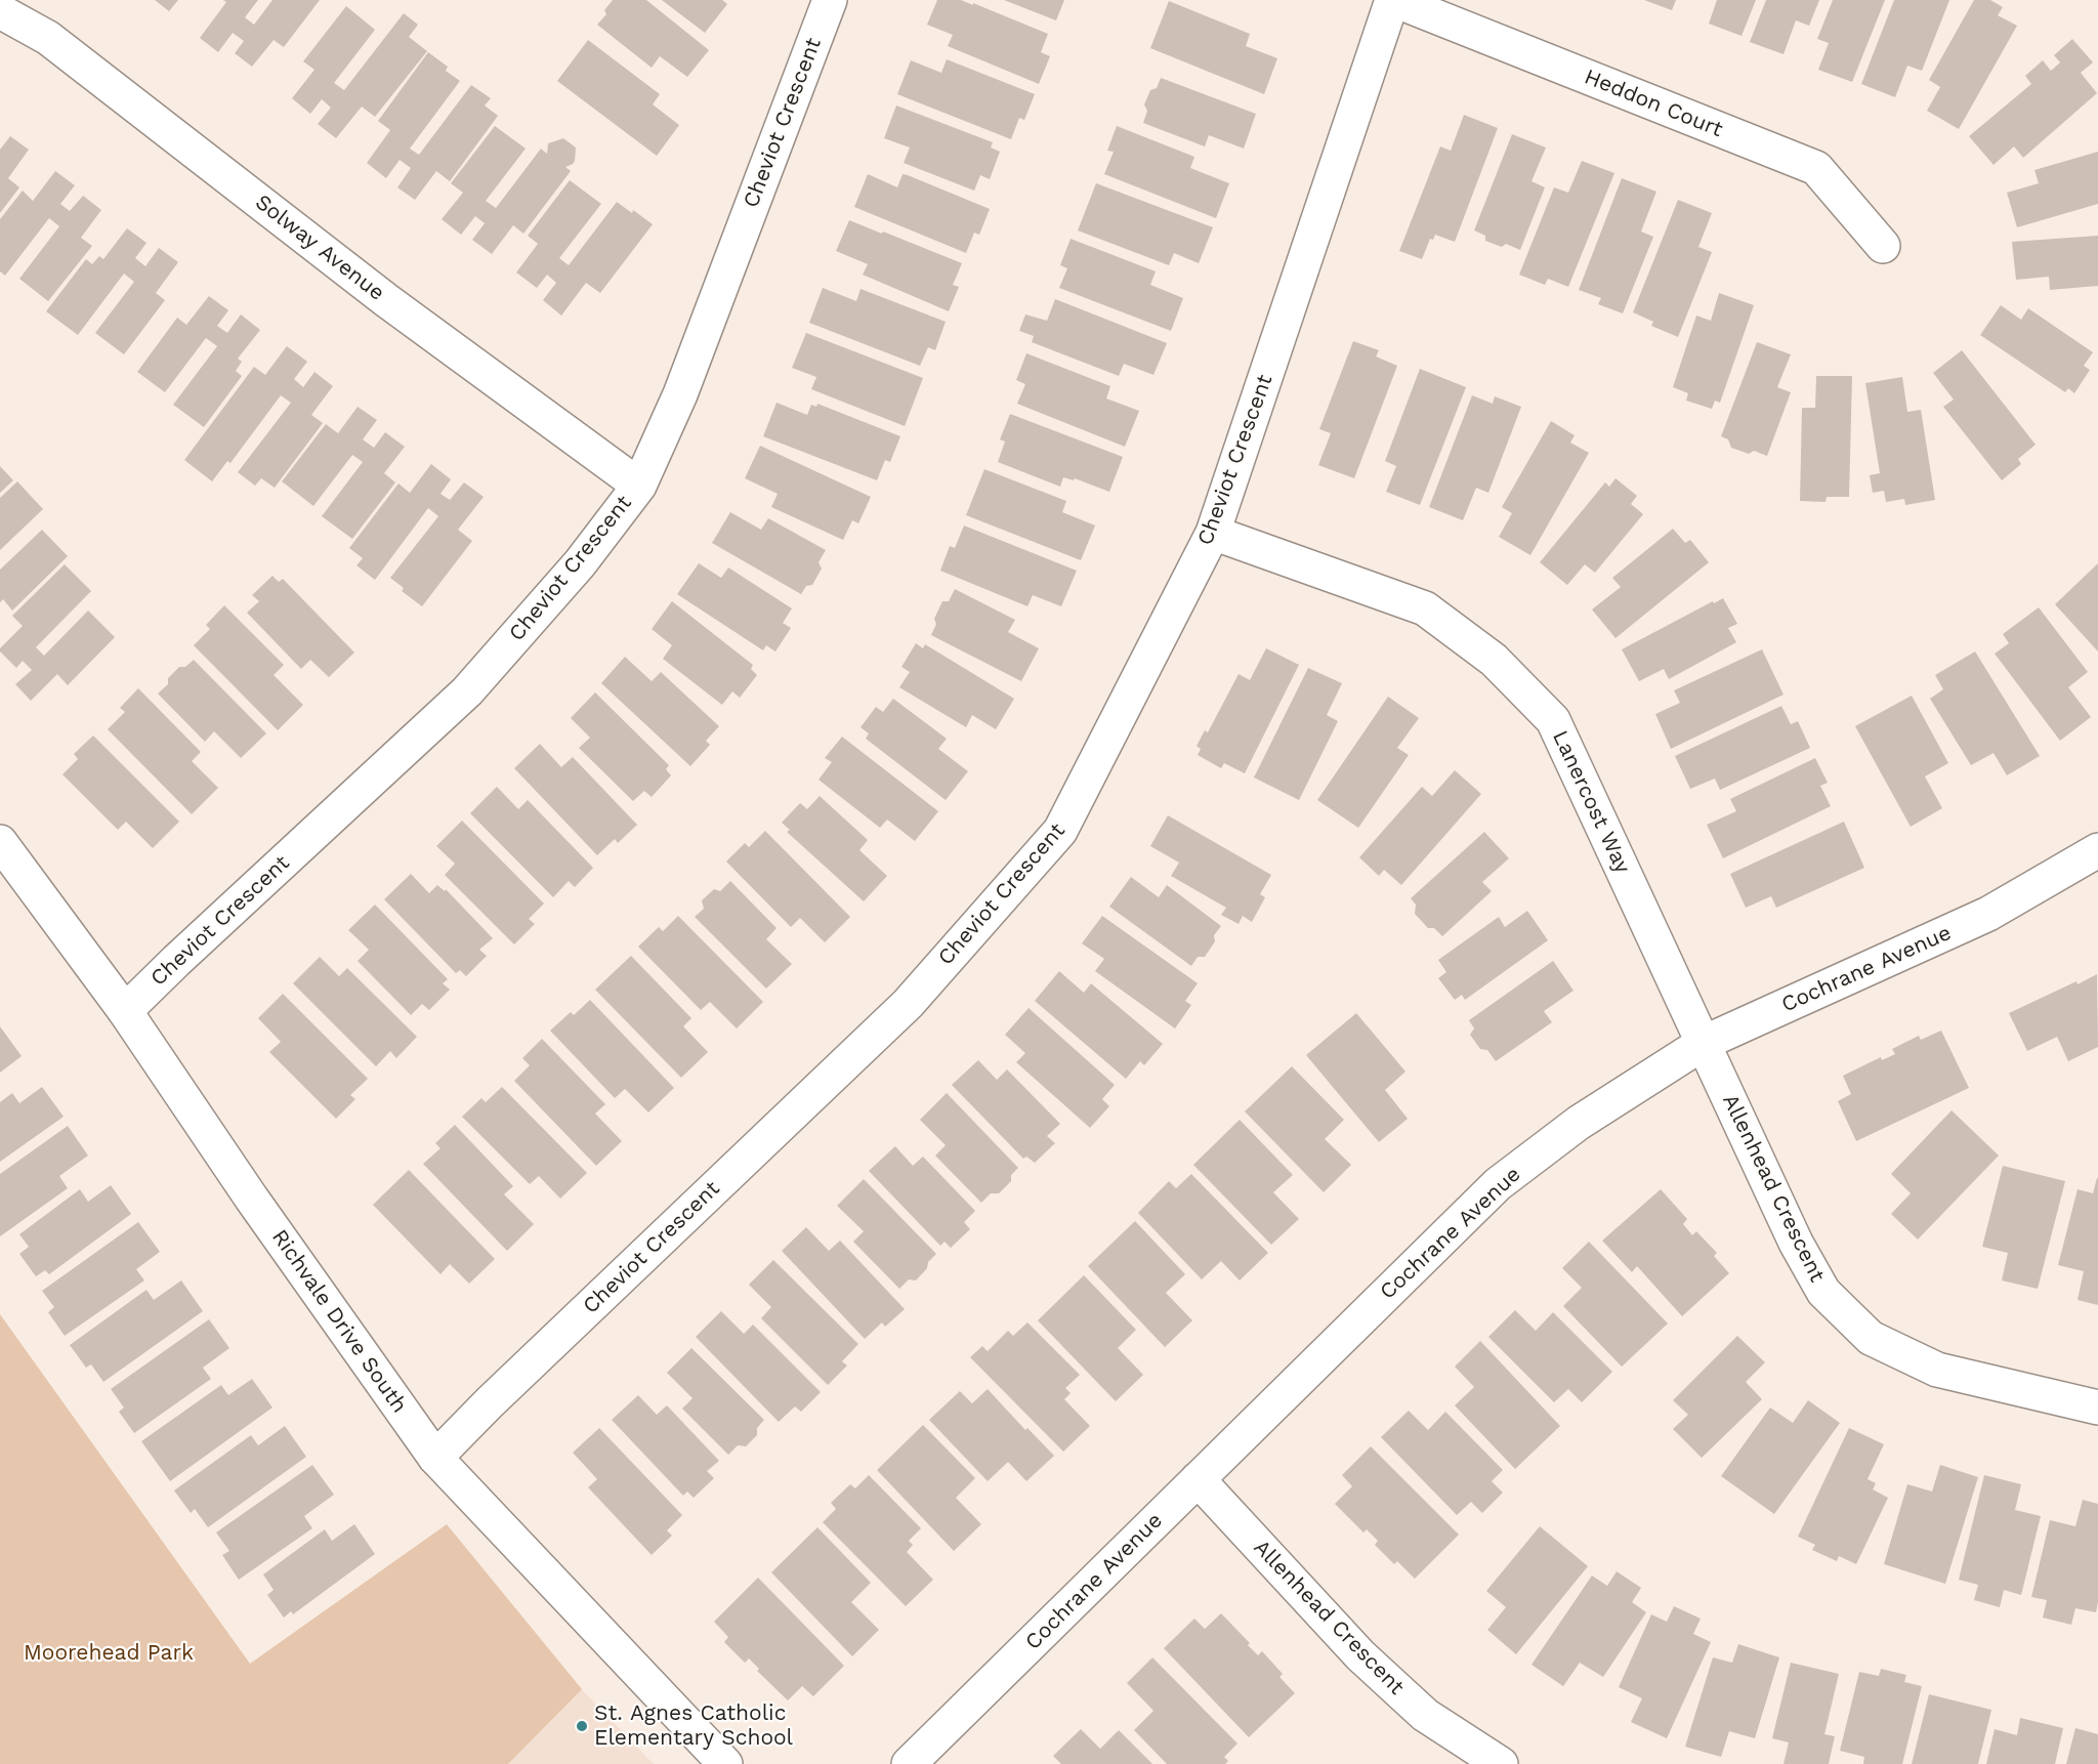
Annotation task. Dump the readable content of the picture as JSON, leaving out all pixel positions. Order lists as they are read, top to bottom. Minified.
{"streets":{"street":["Heddon Court","Cheviot Crescent","Solway Avenue","Lanercost Way","Cochrane Avenue","Allenhead Crescent","Richvale Drive South"]},"crossings":[["Heddon Court","Cheviot Crescent"],["Cheviot Crescent","Solway Avenue"],["Cheviot Crescent","Lanercost Way"],["Cheviot Crescent","Richvale Drive South"],["Lanercost Way","Cochrane Avenue"],["Lanercost Way","Allenhead Crescent"],["Cochrane Avenue","Allenhead Crescent"]],"parks":["Moorehead Park"],"places":["St. Agnes Catholic Elementary School"]}
